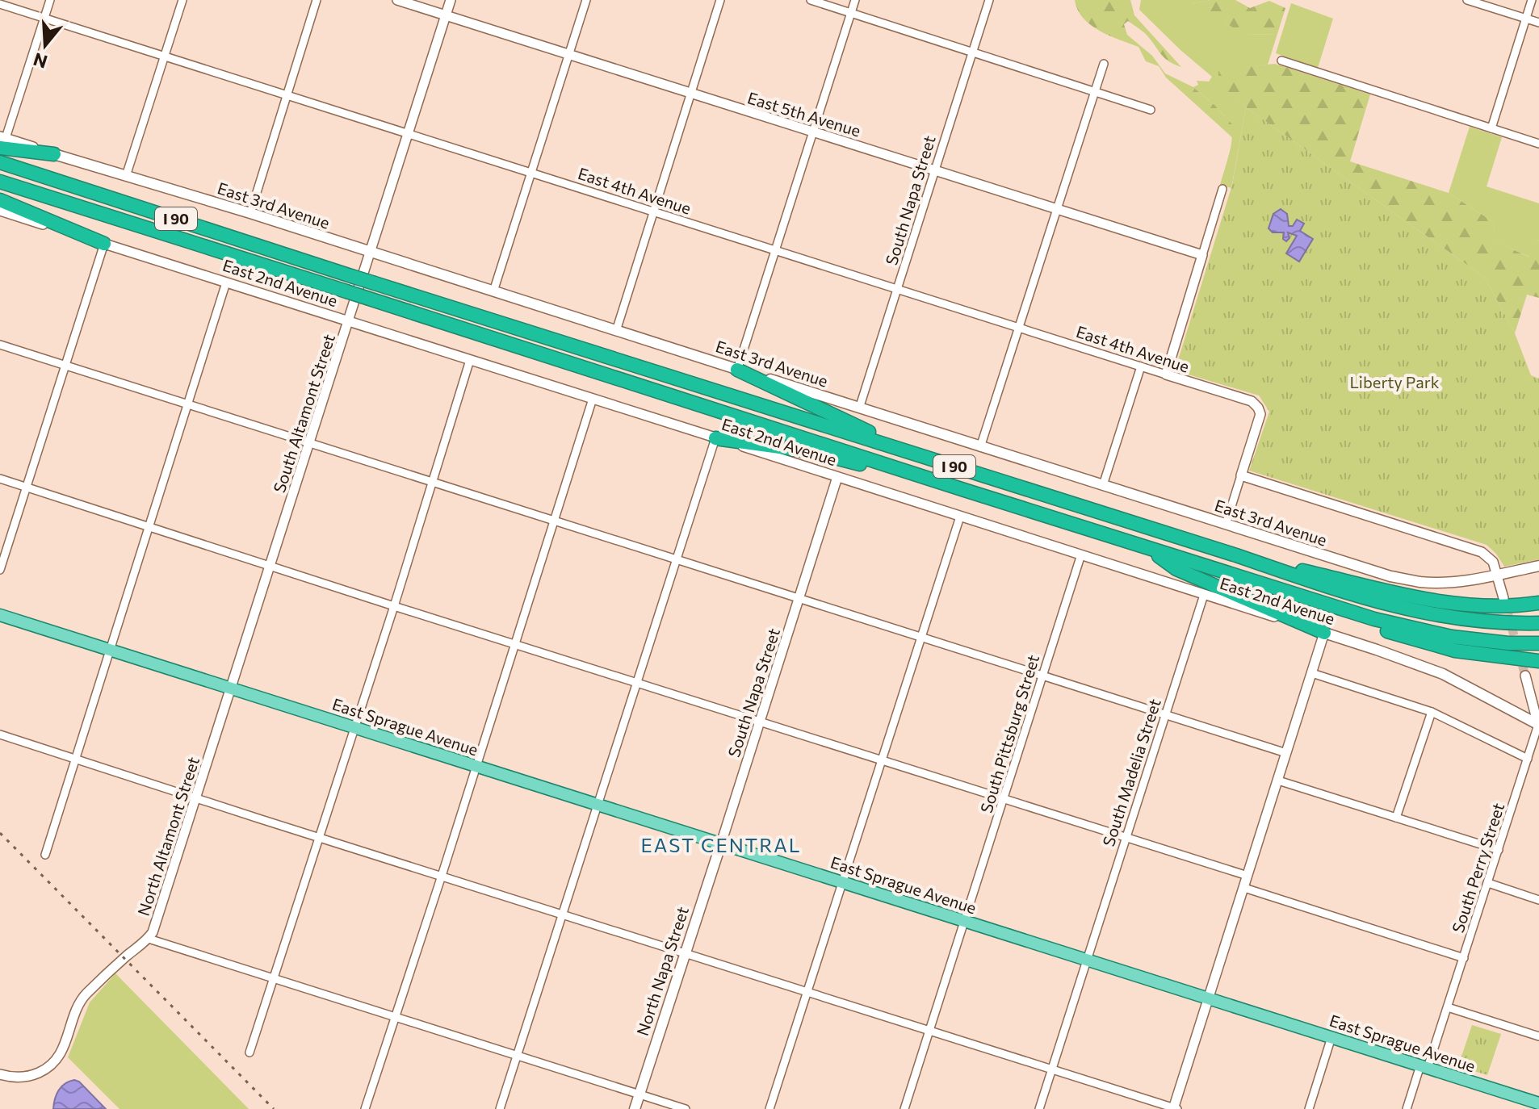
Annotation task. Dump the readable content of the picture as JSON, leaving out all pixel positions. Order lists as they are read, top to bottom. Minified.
{"streets":{"highway":["I 90"],"main road":["East 3rd Avenue","East 2nd Avenue","East Sprague Avenue","North Napa Street"],"street":["East 5th Avenue","East 4th Avenue","South Napa Street","South Altamont Street","South Pittsburg Street","South Madelia Street","North Altamont Street","South Perry Street"]},"crossings":[["East 5th Avenue","South Napa Street"],["East 5th Avenue","South Altamont Street"],["East 4th Avenue","South Napa Street"],["East 4th Avenue","South Altamont Street"],["South Napa Street","East 3rd Avenue"],["South Napa Street","East 2nd Avenue"],["South Napa Street","East Sprague Avenue"],["South Napa Street","North Napa Street"],["East 3rd Avenue","South Altamont Street"],["East 2nd Avenue","South Altamont Street"],["East 2nd Avenue","South Pittsburg Street"],["East 2nd Avenue","South Madelia Street"],["East 2nd Avenue","South Perry Street"],["South Altamont Street","East Sprague Avenue"],["South Altamont Street","North Altamont Street"],["East Sprague Avenue","South Pittsburg Street"],["East Sprague Avenue","South Madelia Street"],["East Sprague Avenue","North Altamont Street"],["East Sprague Avenue","South Perry Street"],["East Sprague Avenue","North Napa Street"]],"districts":["EAST CENTRAL"],"parks":["Liberty Park"],"north":"bottom"}
